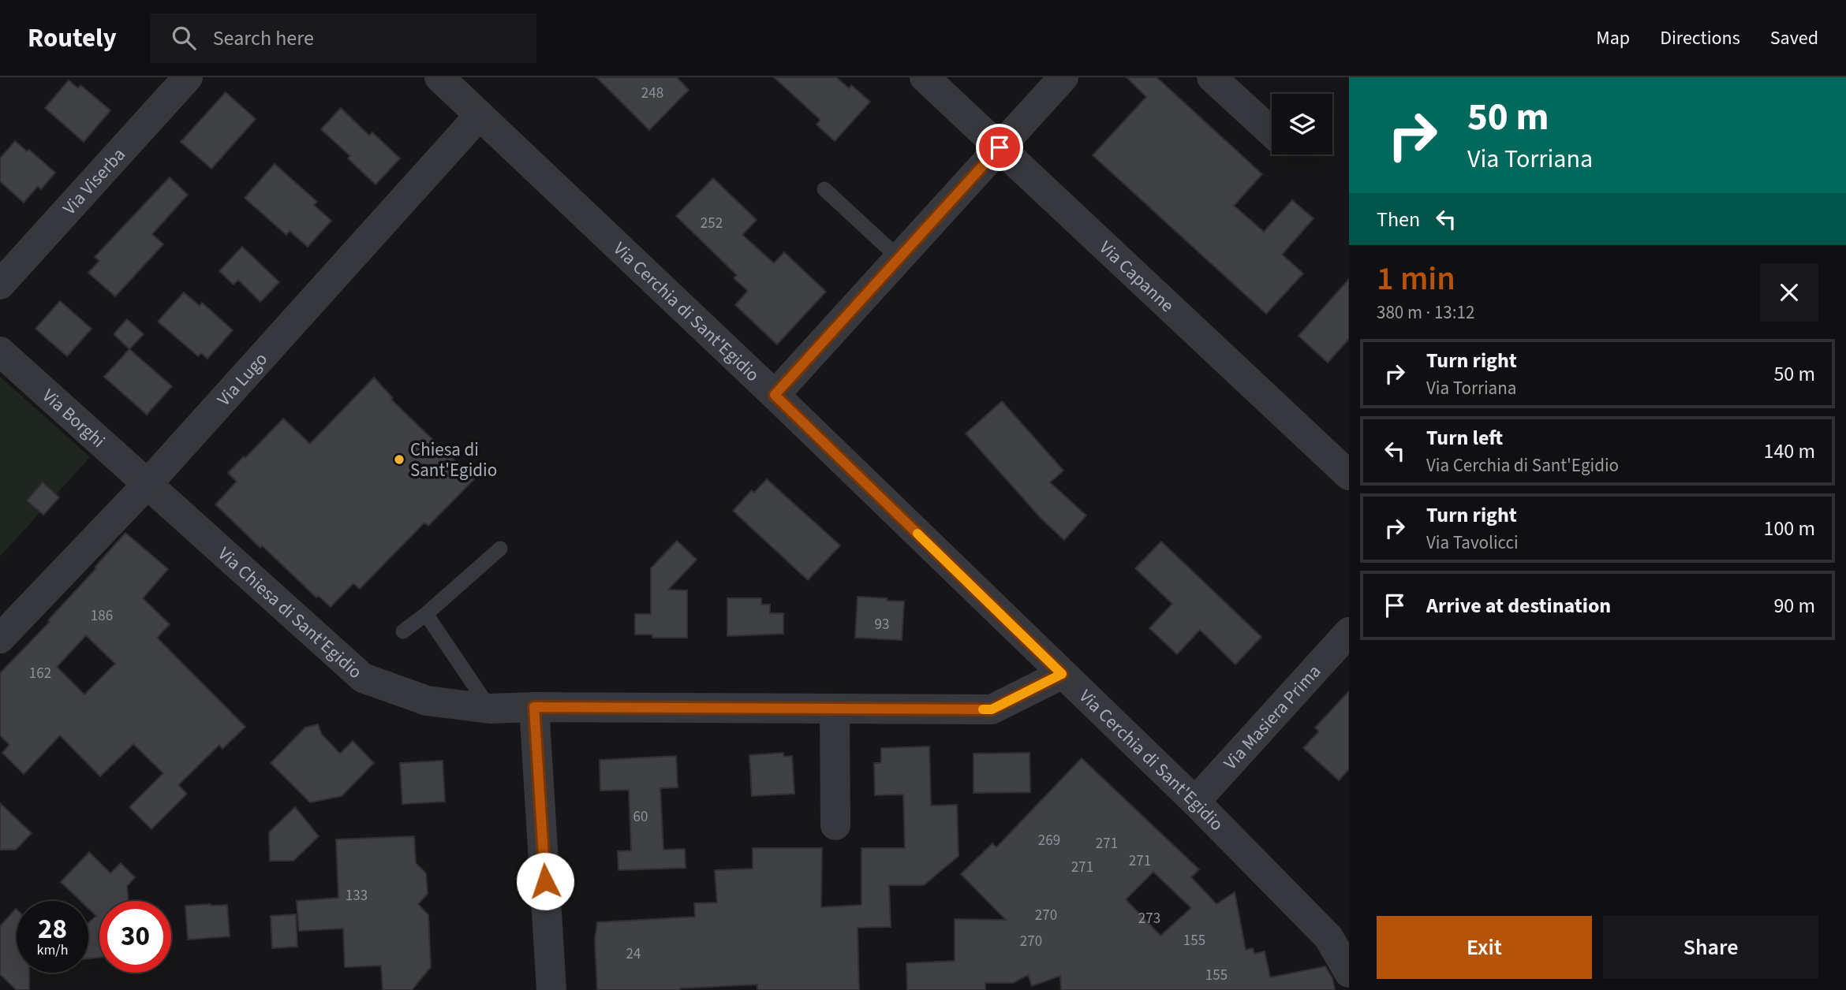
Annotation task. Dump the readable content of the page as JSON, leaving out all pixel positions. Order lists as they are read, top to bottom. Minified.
{"streets":{"street":["Via Viserba","Via Capanne","Via Cerchia di Sant'Egidio","Via Lugo","Via Borghi","Via Chiesa di Sant'Egidio","Via Masiera Prima"]},"crossings":[["Via Cerchia di Sant'Egidio","Via Lugo"],["Via Cerchia di Sant'Egidio","Via Chiesa di Sant'Egidio"],["Via Cerchia di Sant'Egidio","Via Masiera Prima"],["Via Lugo","Via Borghi"],["Via Lugo","Via Chiesa di Sant'Egidio"],["Via Borghi","Via Chiesa di Sant'Egidio"]],"places":["Chiesa di Sant'Egidio"],"house_numbers":["248","252","186","93","162","60","269","271","271","271","133","270","273","155","270","24","155"],"page":{"header":"Routely","search":"Search here","nav":["Map","Directions","Saved"],"turn":["50 m","Via Torriana"],"then":"Then","heading":["1 min","380 m · 13:12"],"list":[{"name":"Turn right","note":"Via Torriana","value":"50 m"},{"name":"Turn left","note":"Via Cerchia di Sant'Egidio","value":"140 m"},{"name":"Turn right","note":"Via Tavolicci","value":"100 m"},{"name":"Arrive at destination","value":"90 m"}],"speed":"28 km/h","limit":"30","buttons":["Exit","Share"]}}
